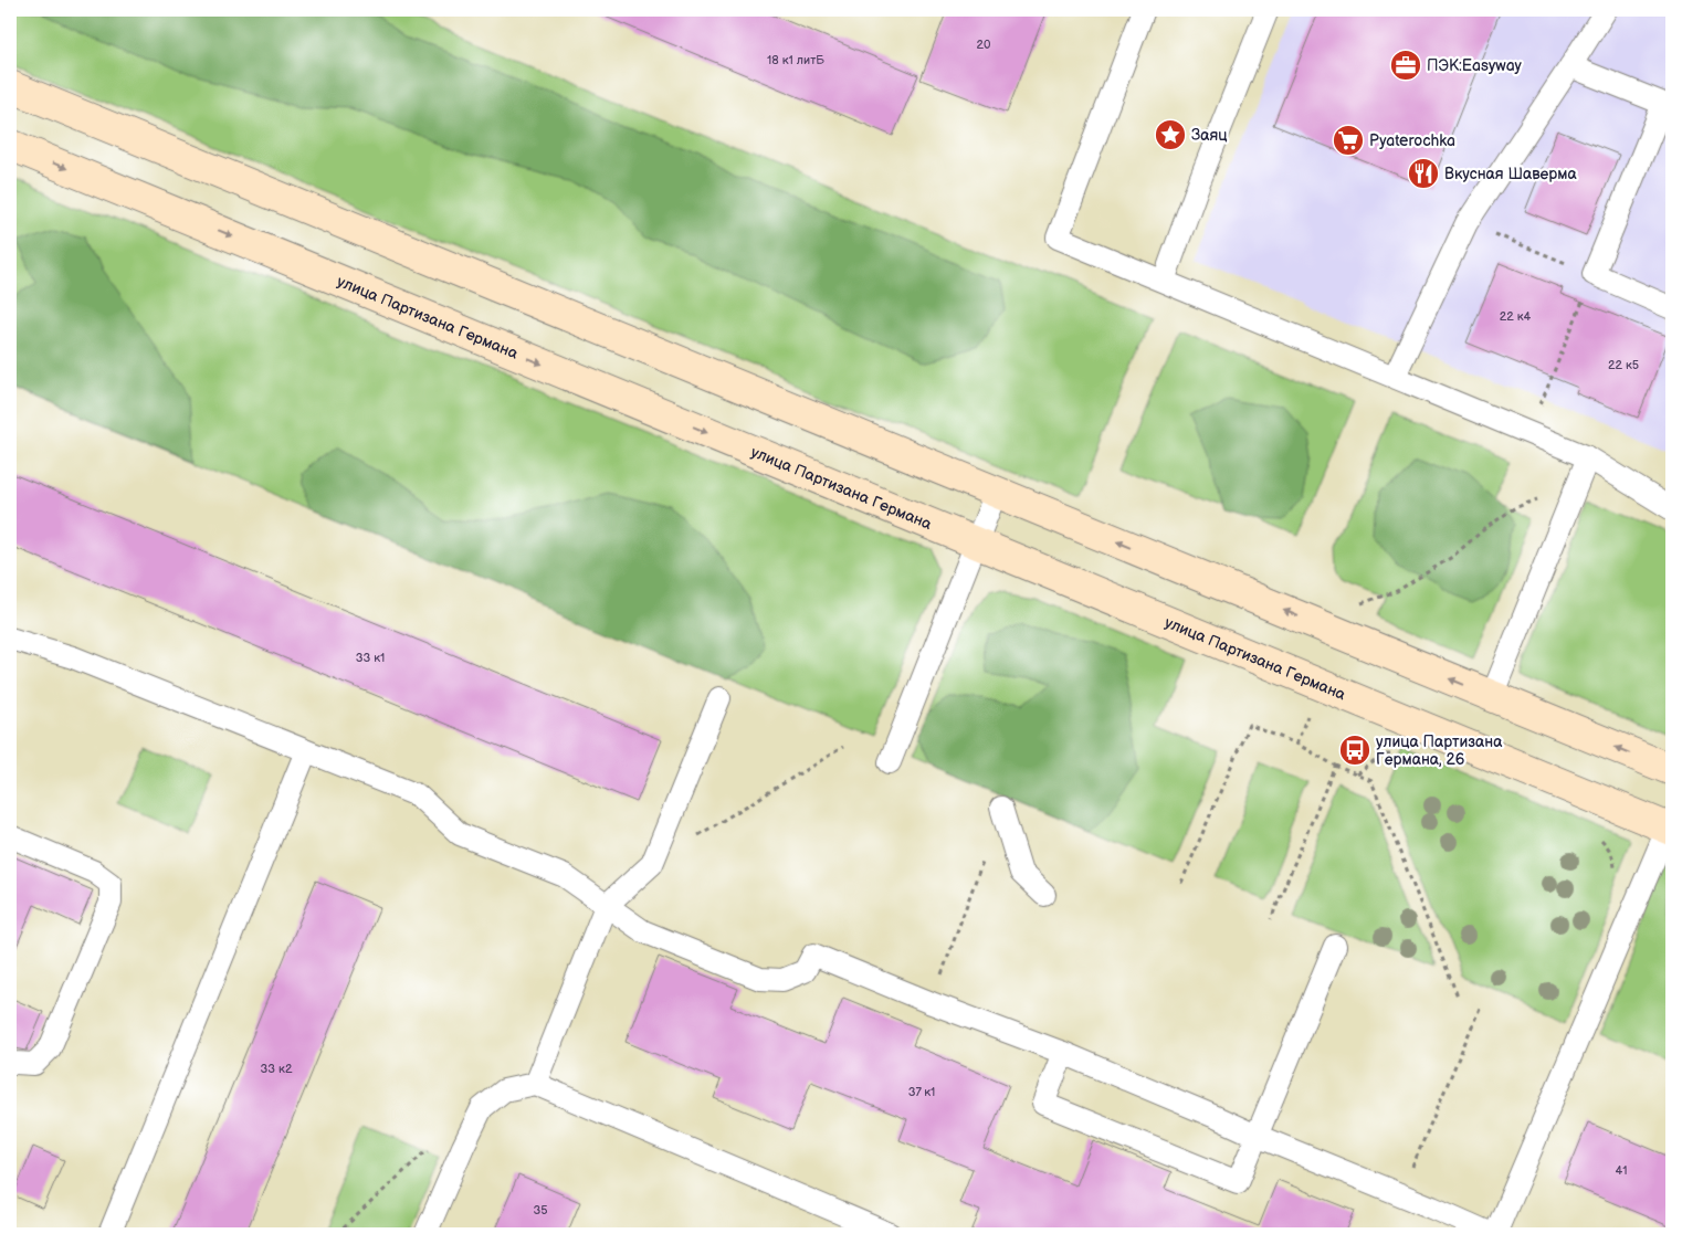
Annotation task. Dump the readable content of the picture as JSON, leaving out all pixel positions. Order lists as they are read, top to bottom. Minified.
{"streets":{"main road":["улица Партизана Германа"]},"places":{"office":["ПЭК:Easyway"],"place":["Заяц"],"supermarket":["Pyaterochka"],"restaurant":["Вкусная Шаверма"],"bus stop":["улица Партизана Германа, 26"]},"house_numbers":["20","18 к1 литБ","22 к4","22 к5","33 к1","33 к2","37 к1","41","35"]}
